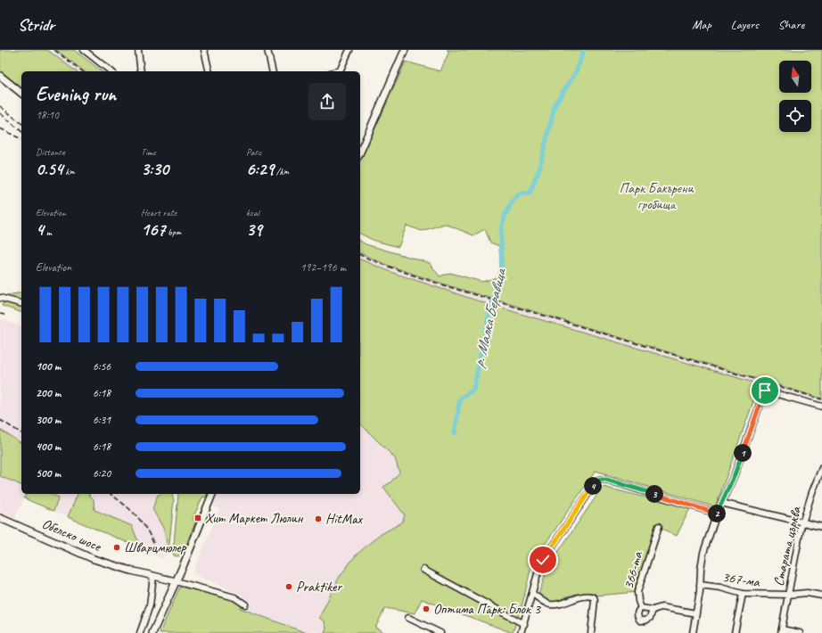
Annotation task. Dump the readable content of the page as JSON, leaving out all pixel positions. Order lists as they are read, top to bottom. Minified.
{"streets":{"street":["Обелско шосе","Старата църква","366-та","367-ма"]},"crossings":[["Старата църква","367-ма"]],"water":["р. Малка Беравица"],"parks":["Парк Бакърени гробища"],"places":{"transit":["Хит Маркет Люлин"],"other":["HitMax","Шварцмюлер","Praktiker","Оптима Парк: Блок 3"]},"north":"top","page":{"header":"Stridr","nav":["Map","Layers","Share"],"heading":["Evening run","18:10"],"stats":[["Distance","0.54 km"],["Time","3:30"],["Pace","6:29 /km"],["Elevation","4 m"],["Heart rate","167 bpm"],["kcal","39"]],"chart":["Elevation","192–196 m"],"list":[{"name":"100 m","note":"6:56"},{"name":"200 m","note":"6:18"},{"name":"300 m","note":"6:31"},{"name":"400 m","note":"6:18"},{"name":"500 m","note":"6:20"}],"pins":["1","4","3","2"]}}
